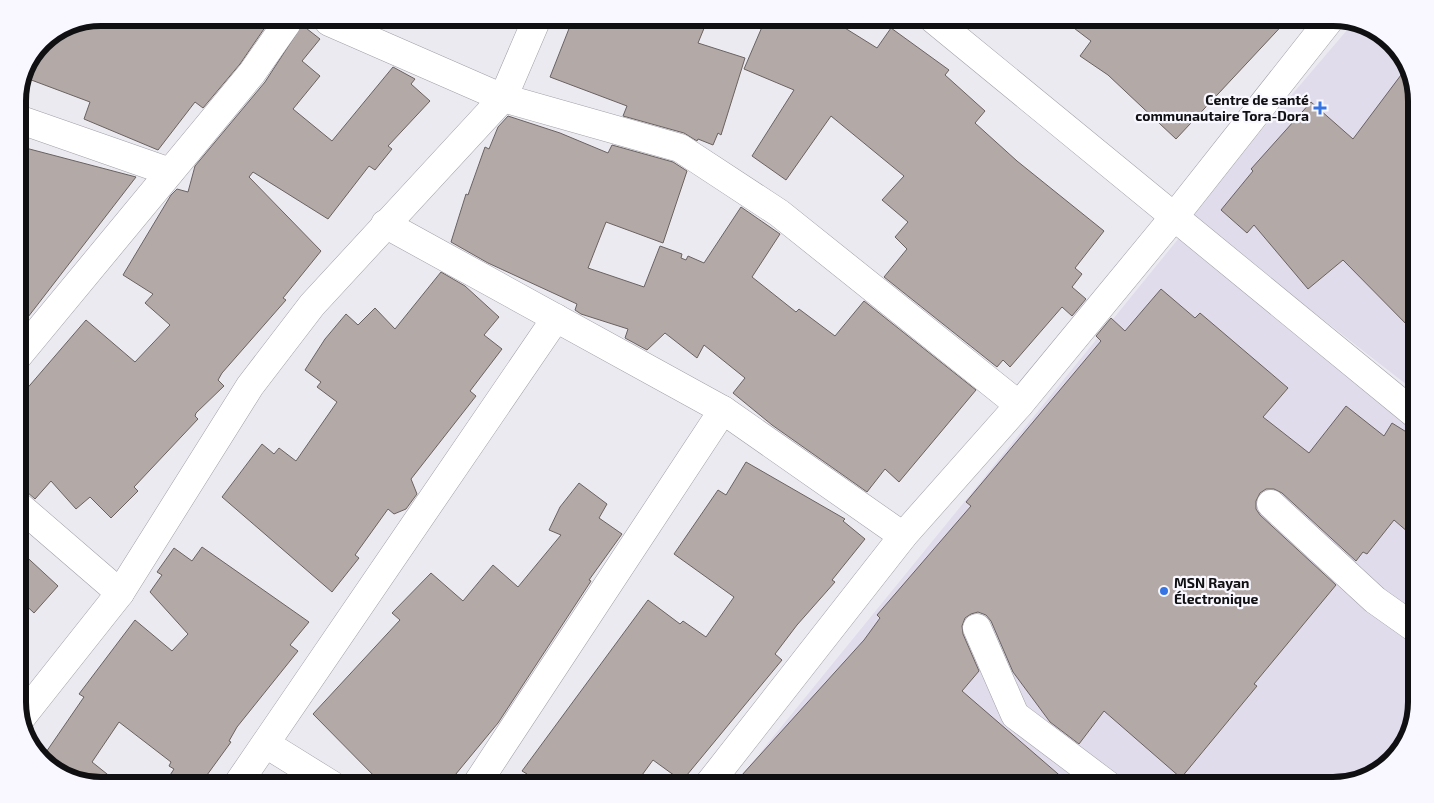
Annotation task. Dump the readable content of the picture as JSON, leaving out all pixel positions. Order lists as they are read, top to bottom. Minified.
{"places":{"health":["Centre de santé communautaire Tora-Dora"],"other":["MSN Rayan Électronique"]}}
